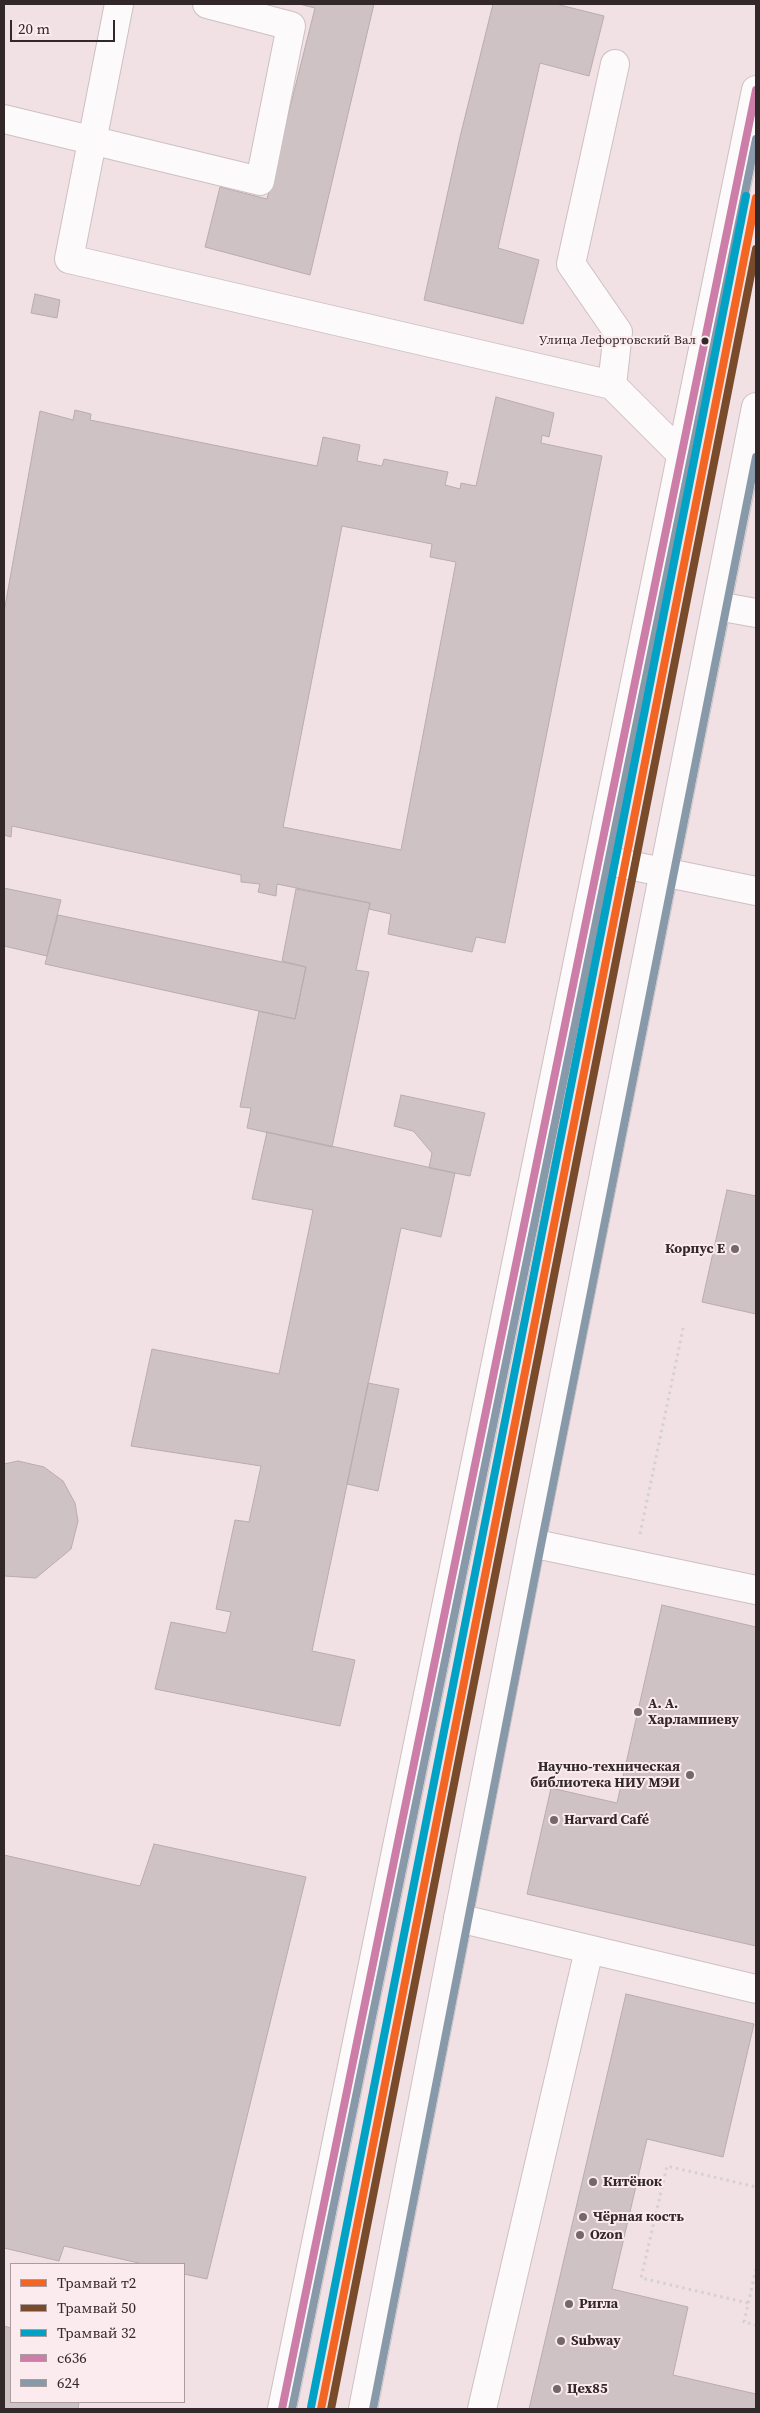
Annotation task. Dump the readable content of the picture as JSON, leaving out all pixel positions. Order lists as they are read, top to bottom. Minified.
{"places":["Улица Лефортовский Вал","Корпус Е","А. А. Харлампиеву","Научно-техническая библиотека НИУ МЭИ","Harvard Café","Китёнок","Чёрная кость","Ozon","Ригла","Subway","Цех85"],"lines":["transit line с636","transit line 624","tram line 32","tram line т2","tram line 50"],"legend":["Трамвай т2","Трамвай 50","Трамвай 32","с636","624"],"scale_bar":"20 m"}
